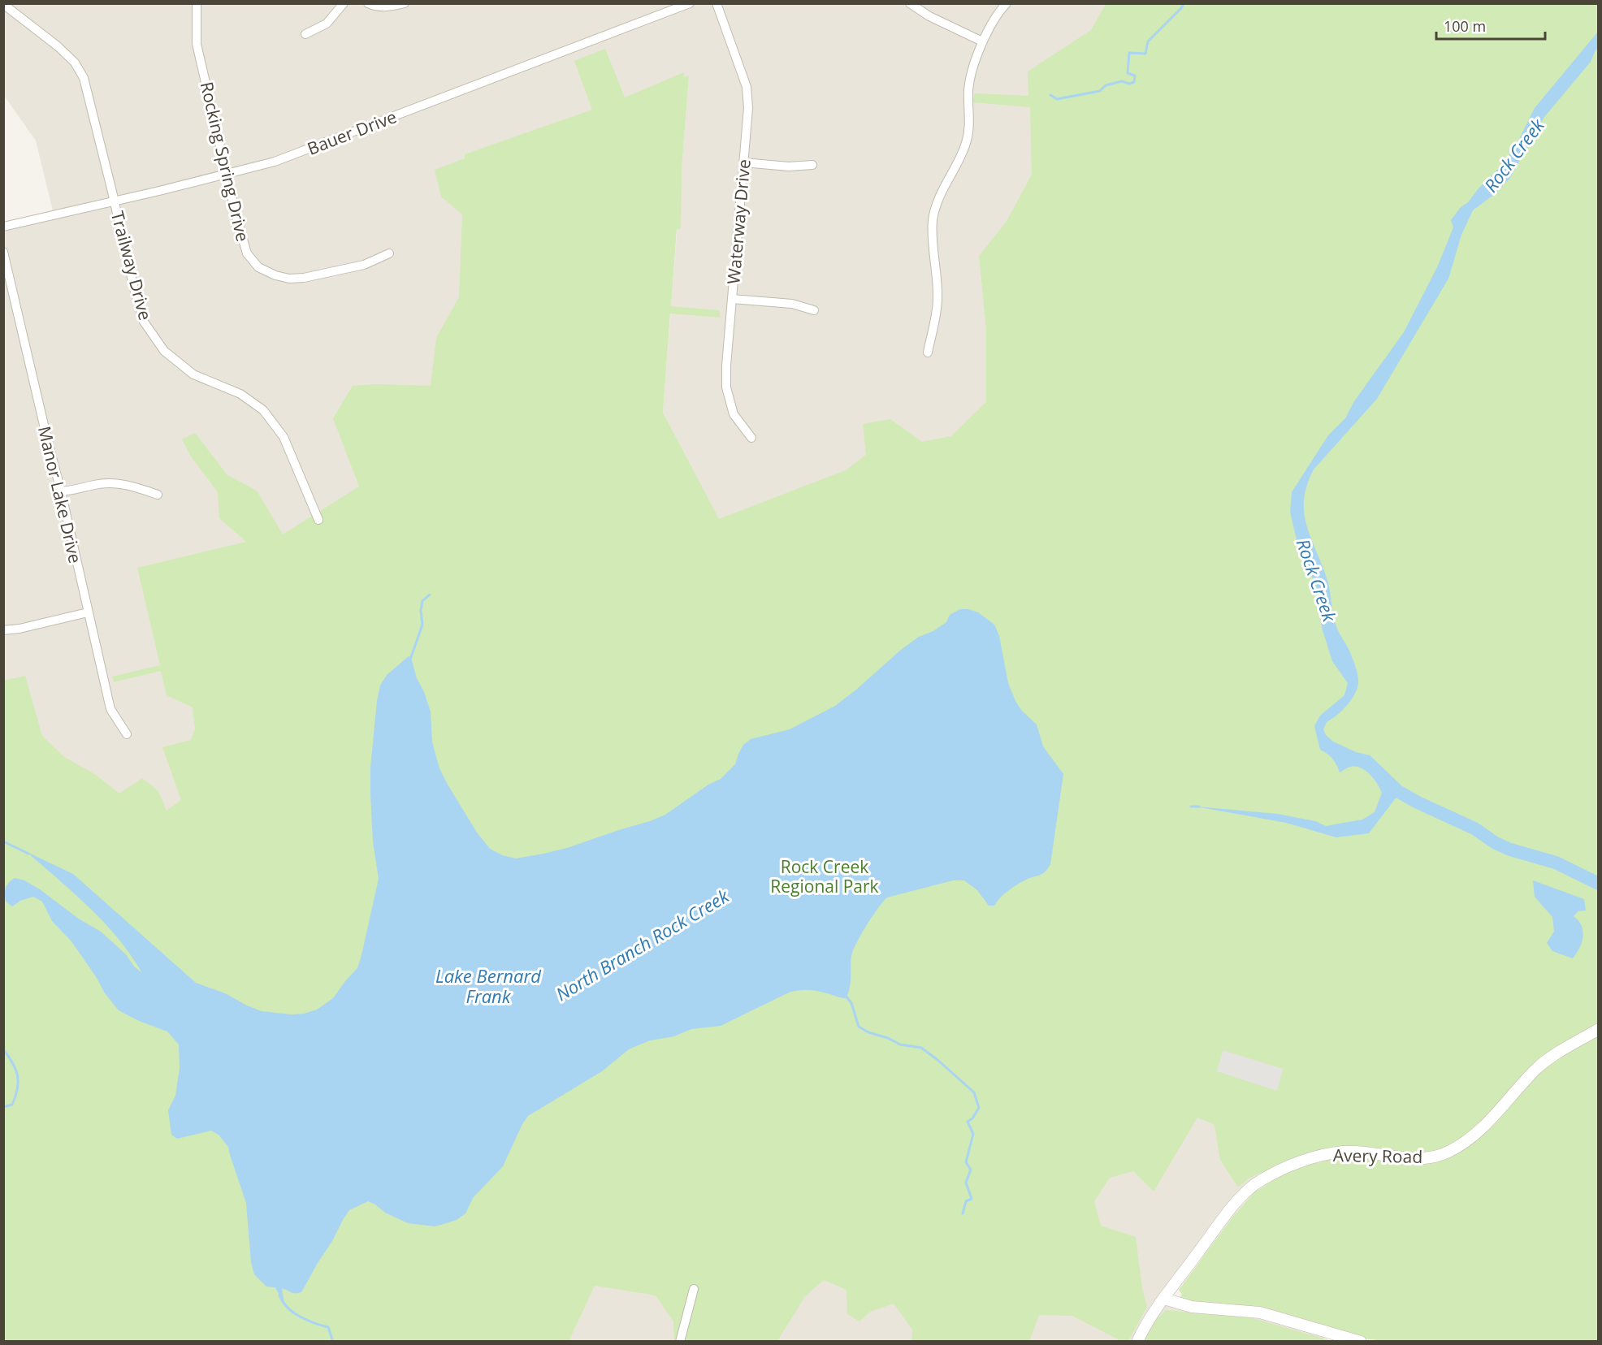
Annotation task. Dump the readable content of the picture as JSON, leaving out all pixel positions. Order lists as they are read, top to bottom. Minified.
{"streets":{"street":["Bauer Drive","Rocking Spring Drive","Waterway Drive","Trailway Drive","Manor Lake Drive","Avery Road"]},"crossings":[["Bauer Drive","Rocking Spring Drive"],["Bauer Drive","Trailway Drive"]],"water":["Rock Creek","North Branch Rock Creek","Lake Bernard Frank"],"parks":["Rock Creek Regional Park"],"scale_bar":"100 m"}
